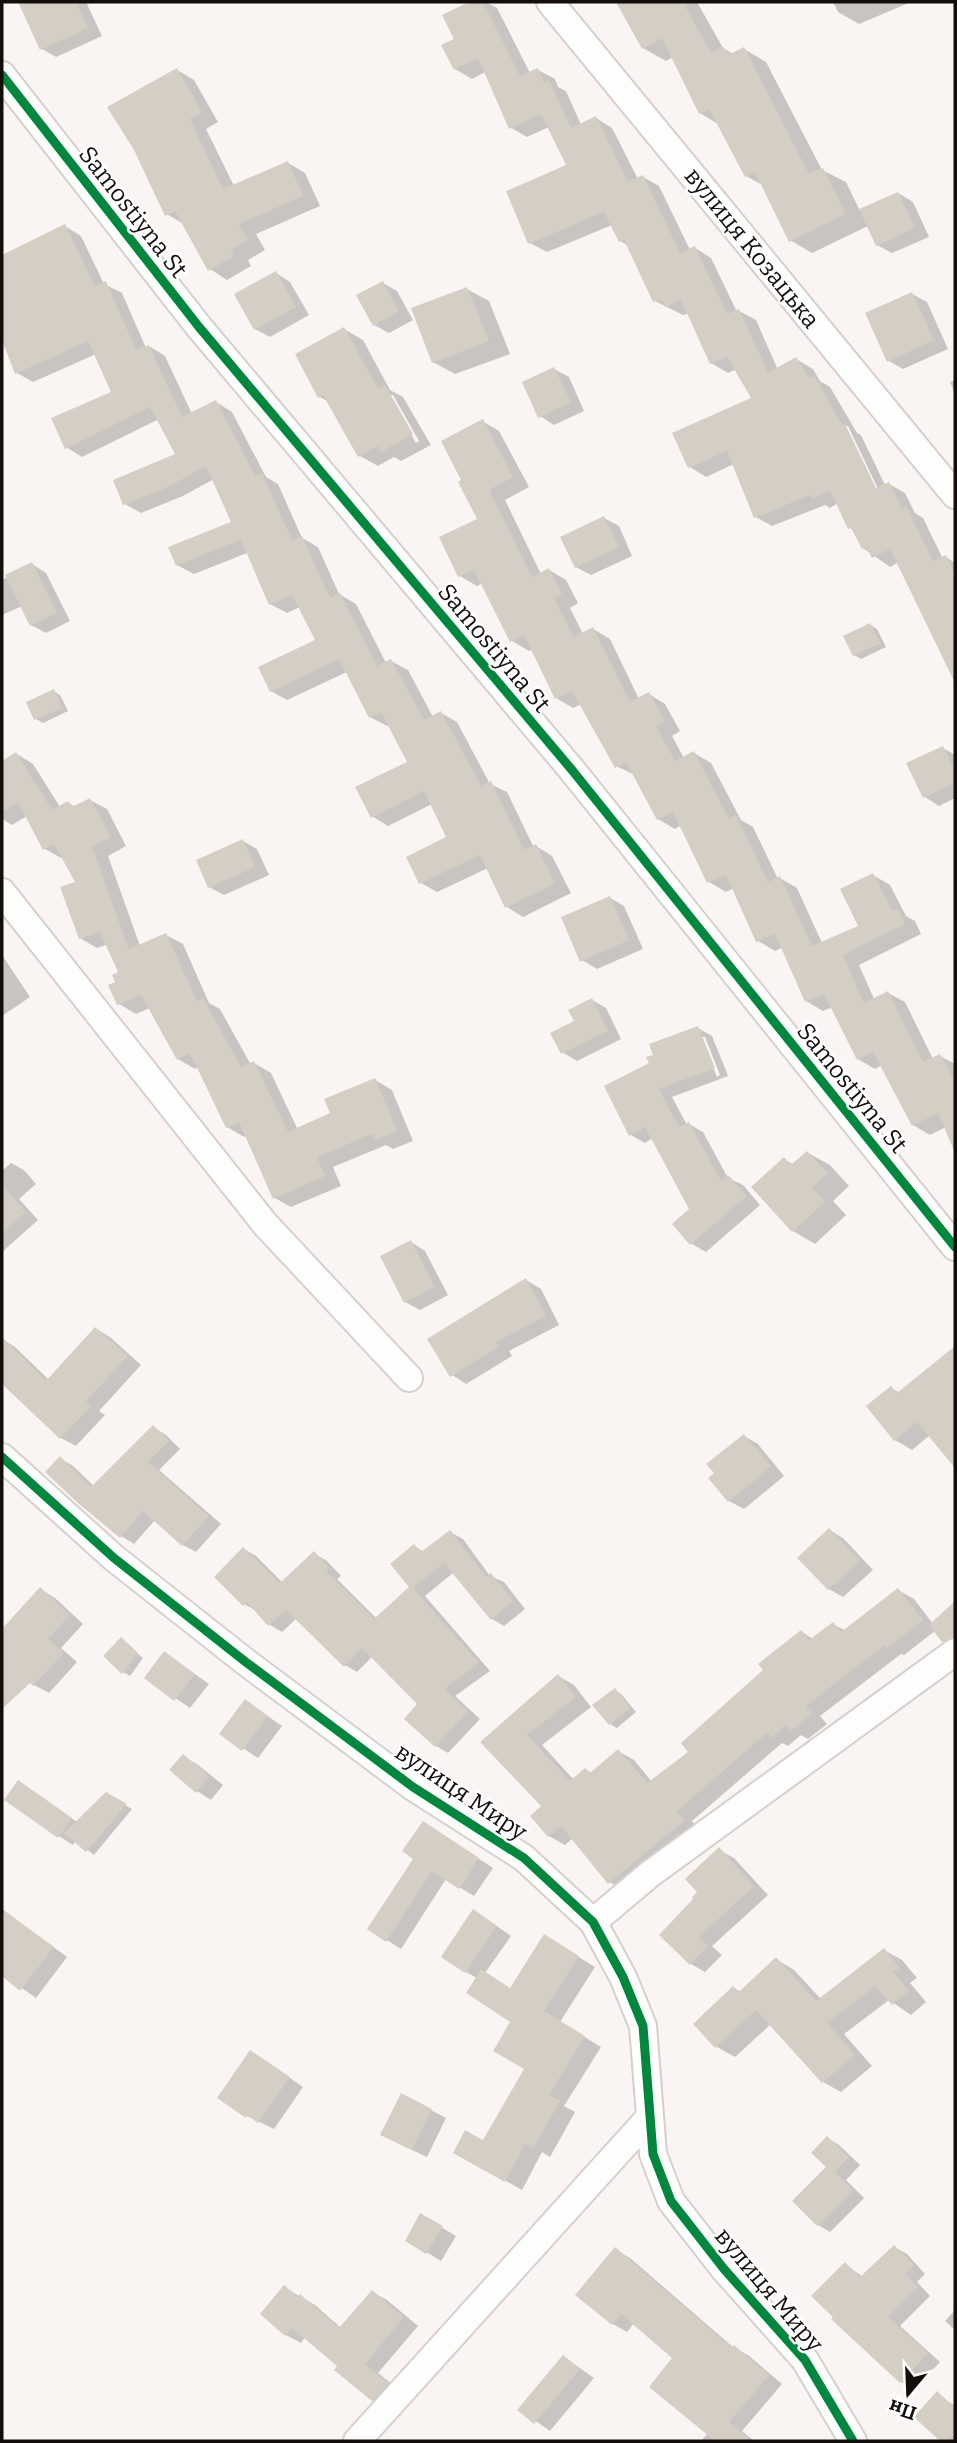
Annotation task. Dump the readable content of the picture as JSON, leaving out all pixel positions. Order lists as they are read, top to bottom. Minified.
{"streets":{"street":["Samostiyna St","вулиця Козацька","вулиця Миру"]},"north":"bottom"}
